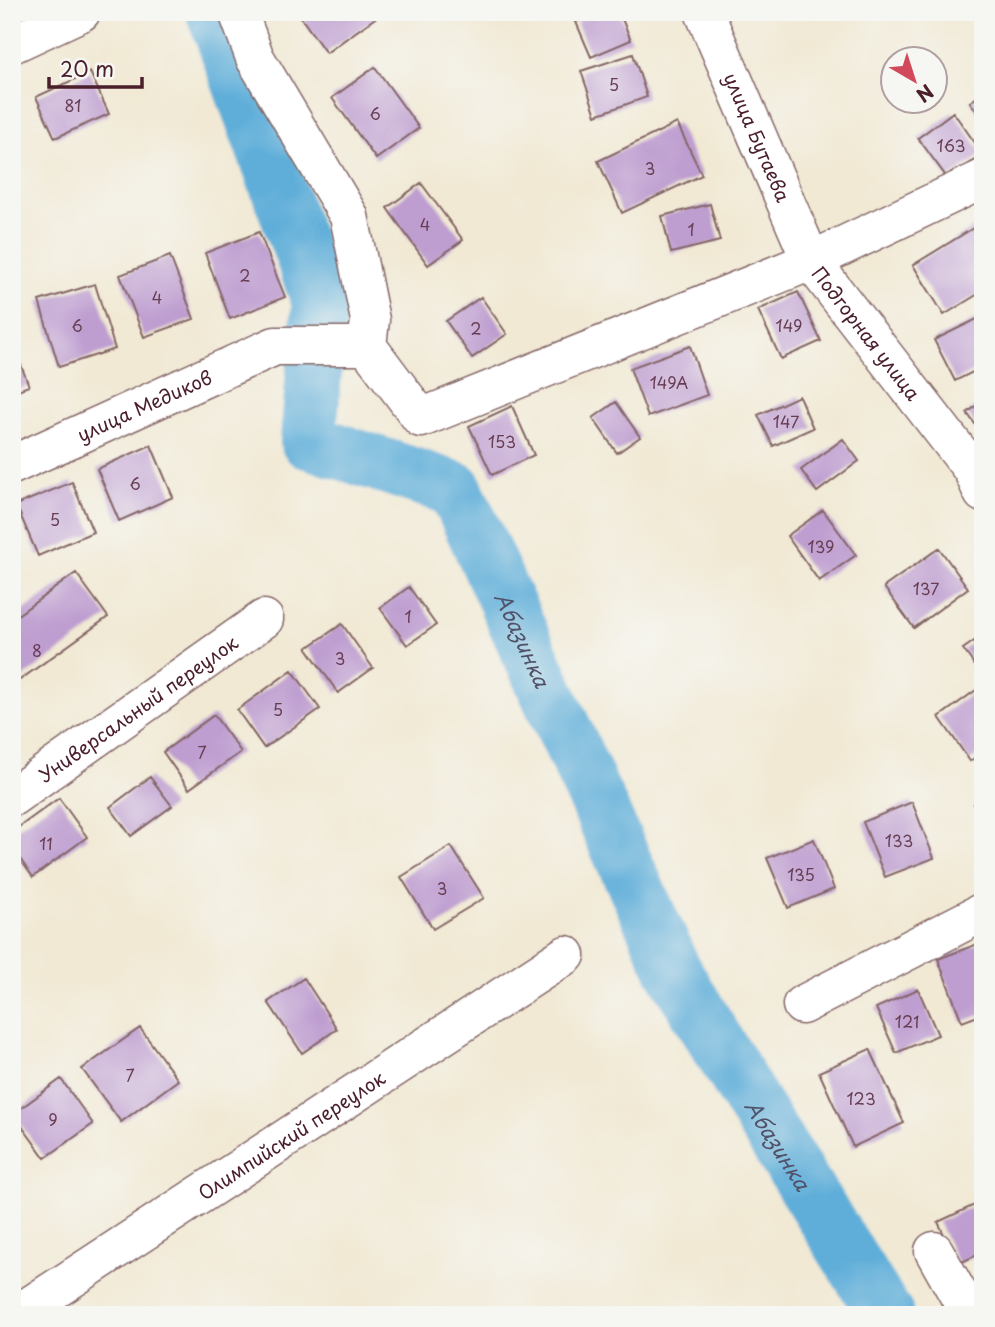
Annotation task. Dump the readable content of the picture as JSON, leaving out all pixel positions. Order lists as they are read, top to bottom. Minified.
{"streets":{"street":["улица Бутаева","Подгорная улица","улица Медиков","Универсальный переулок","Олимпийский переулок"]},"crossings":[["улица Бутаева","Подгорная улица"]],"water":["Абазинка"],"house_numbers":["5","81","6","163","3","4","1","2","4","6","149","2","149А","147","153","6","5","139","137","1","8","3","5","7","133","11","135","3","121","7","123","9"],"scale_bar":"20 m","north":"bottom right"}
